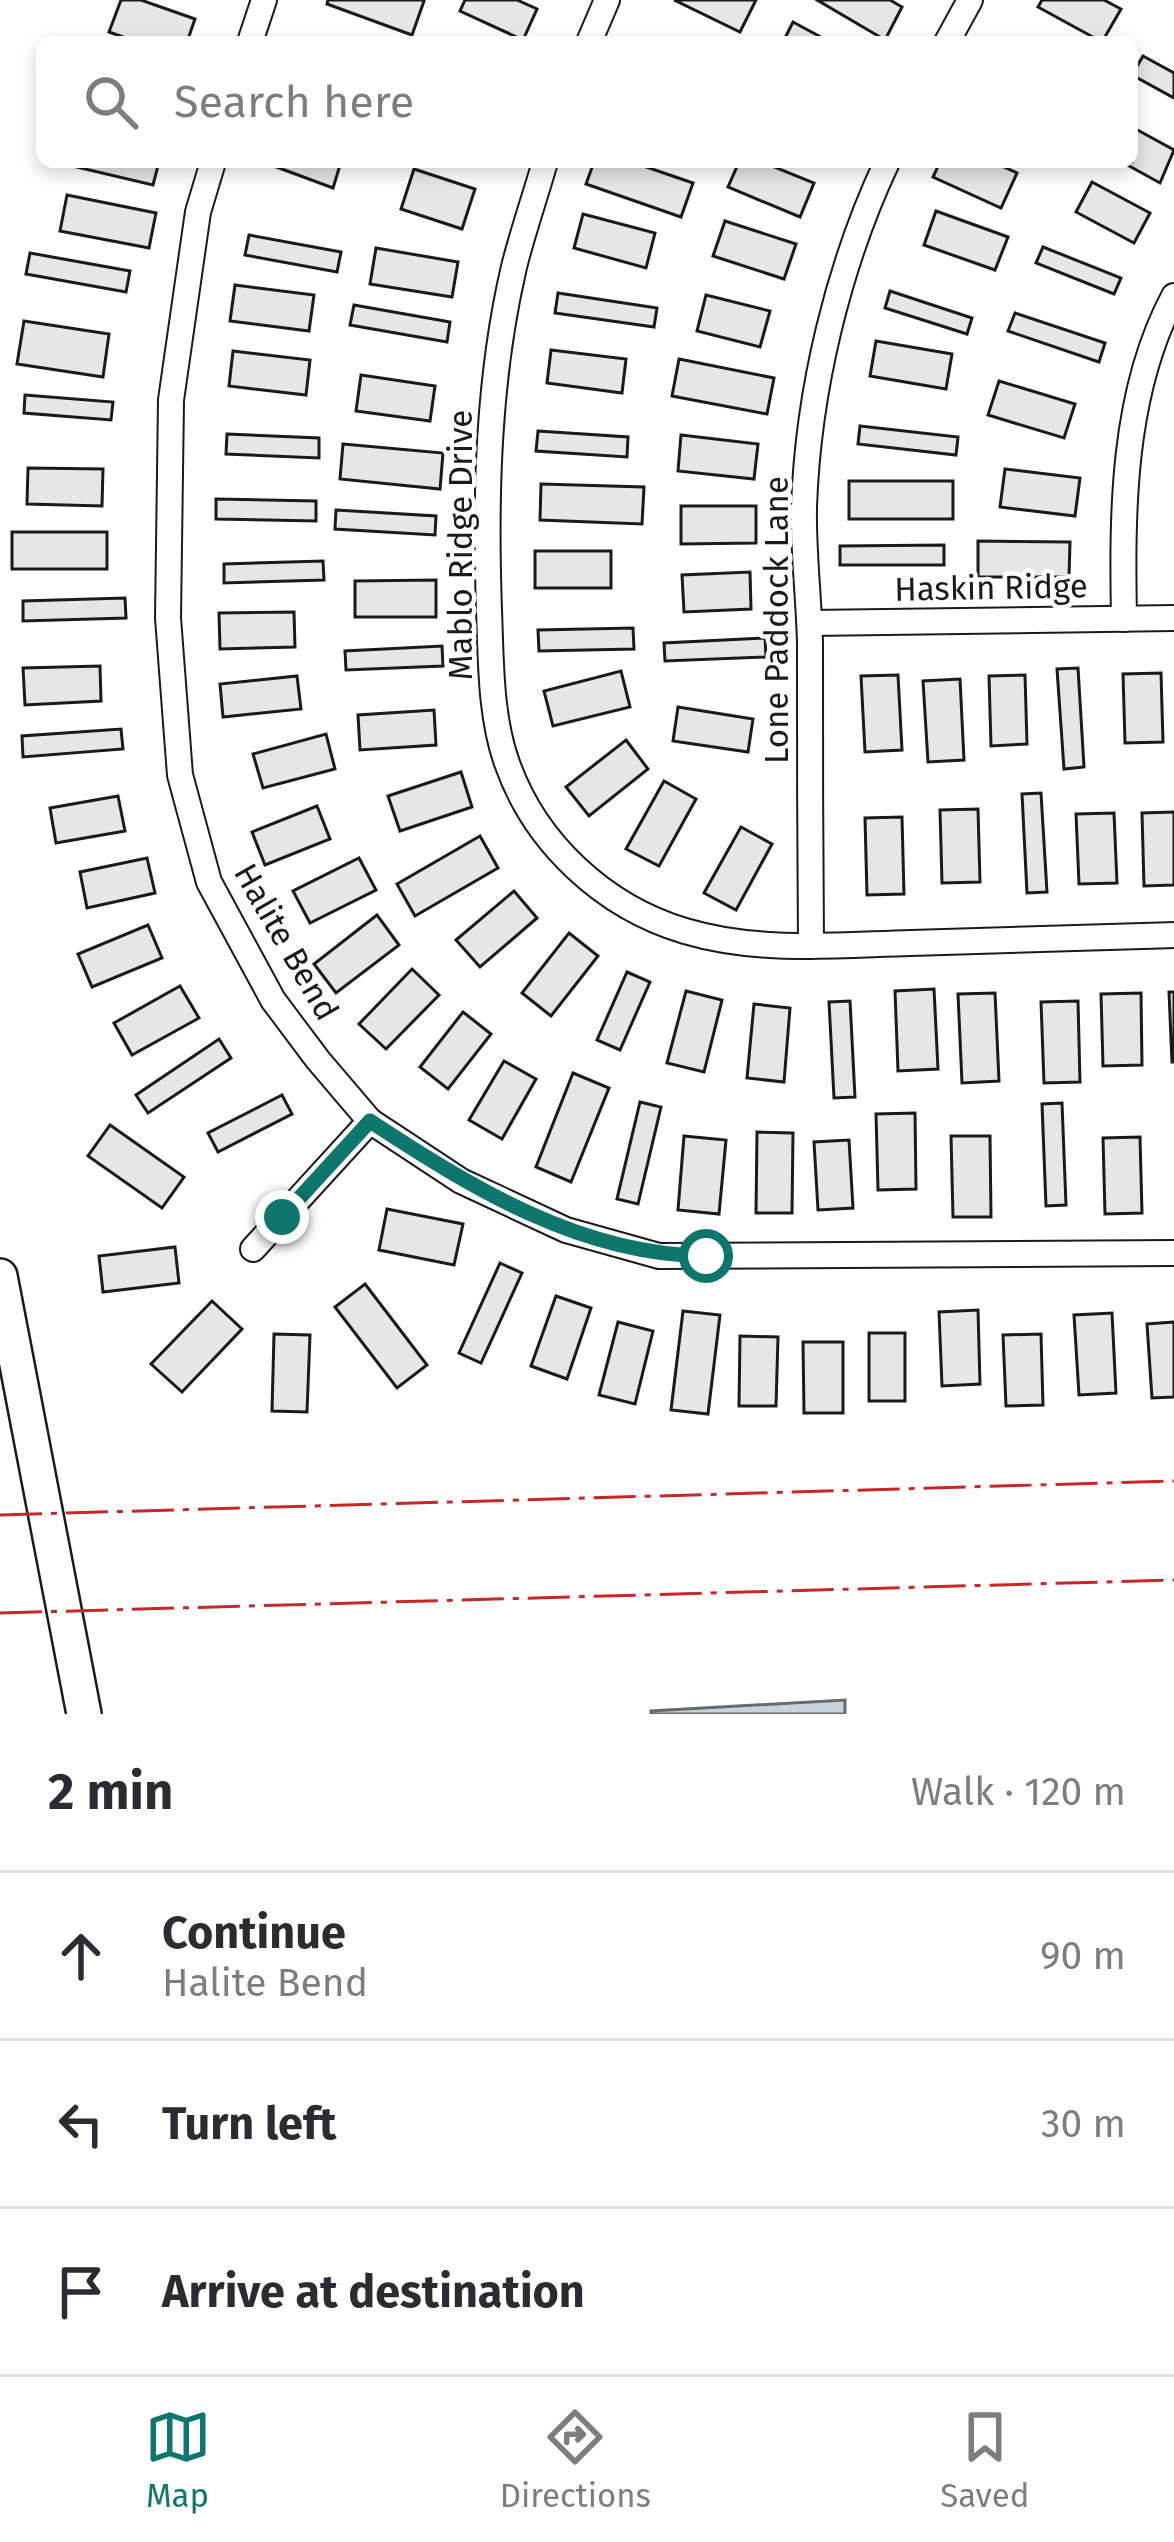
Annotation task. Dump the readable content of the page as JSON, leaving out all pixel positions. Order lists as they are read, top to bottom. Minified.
{"streets":{"street":["Mablo Ridge Drive","Haskin Ridge","Lone Paddock Lane","Halite Bend"]},"crossings":[["Mablo Ridge Drive","Lone Paddock Lane"],["Haskin Ridge","Lone Paddock Lane"]],"page":{"search":"Search here","heading":["2 min","Walk · 120 m"],"list":[["Continue","Halite Bend","90 m"],["Turn left","30 m"],"Arrive at destination"],"nav":["Map","Directions","Saved"]}}
